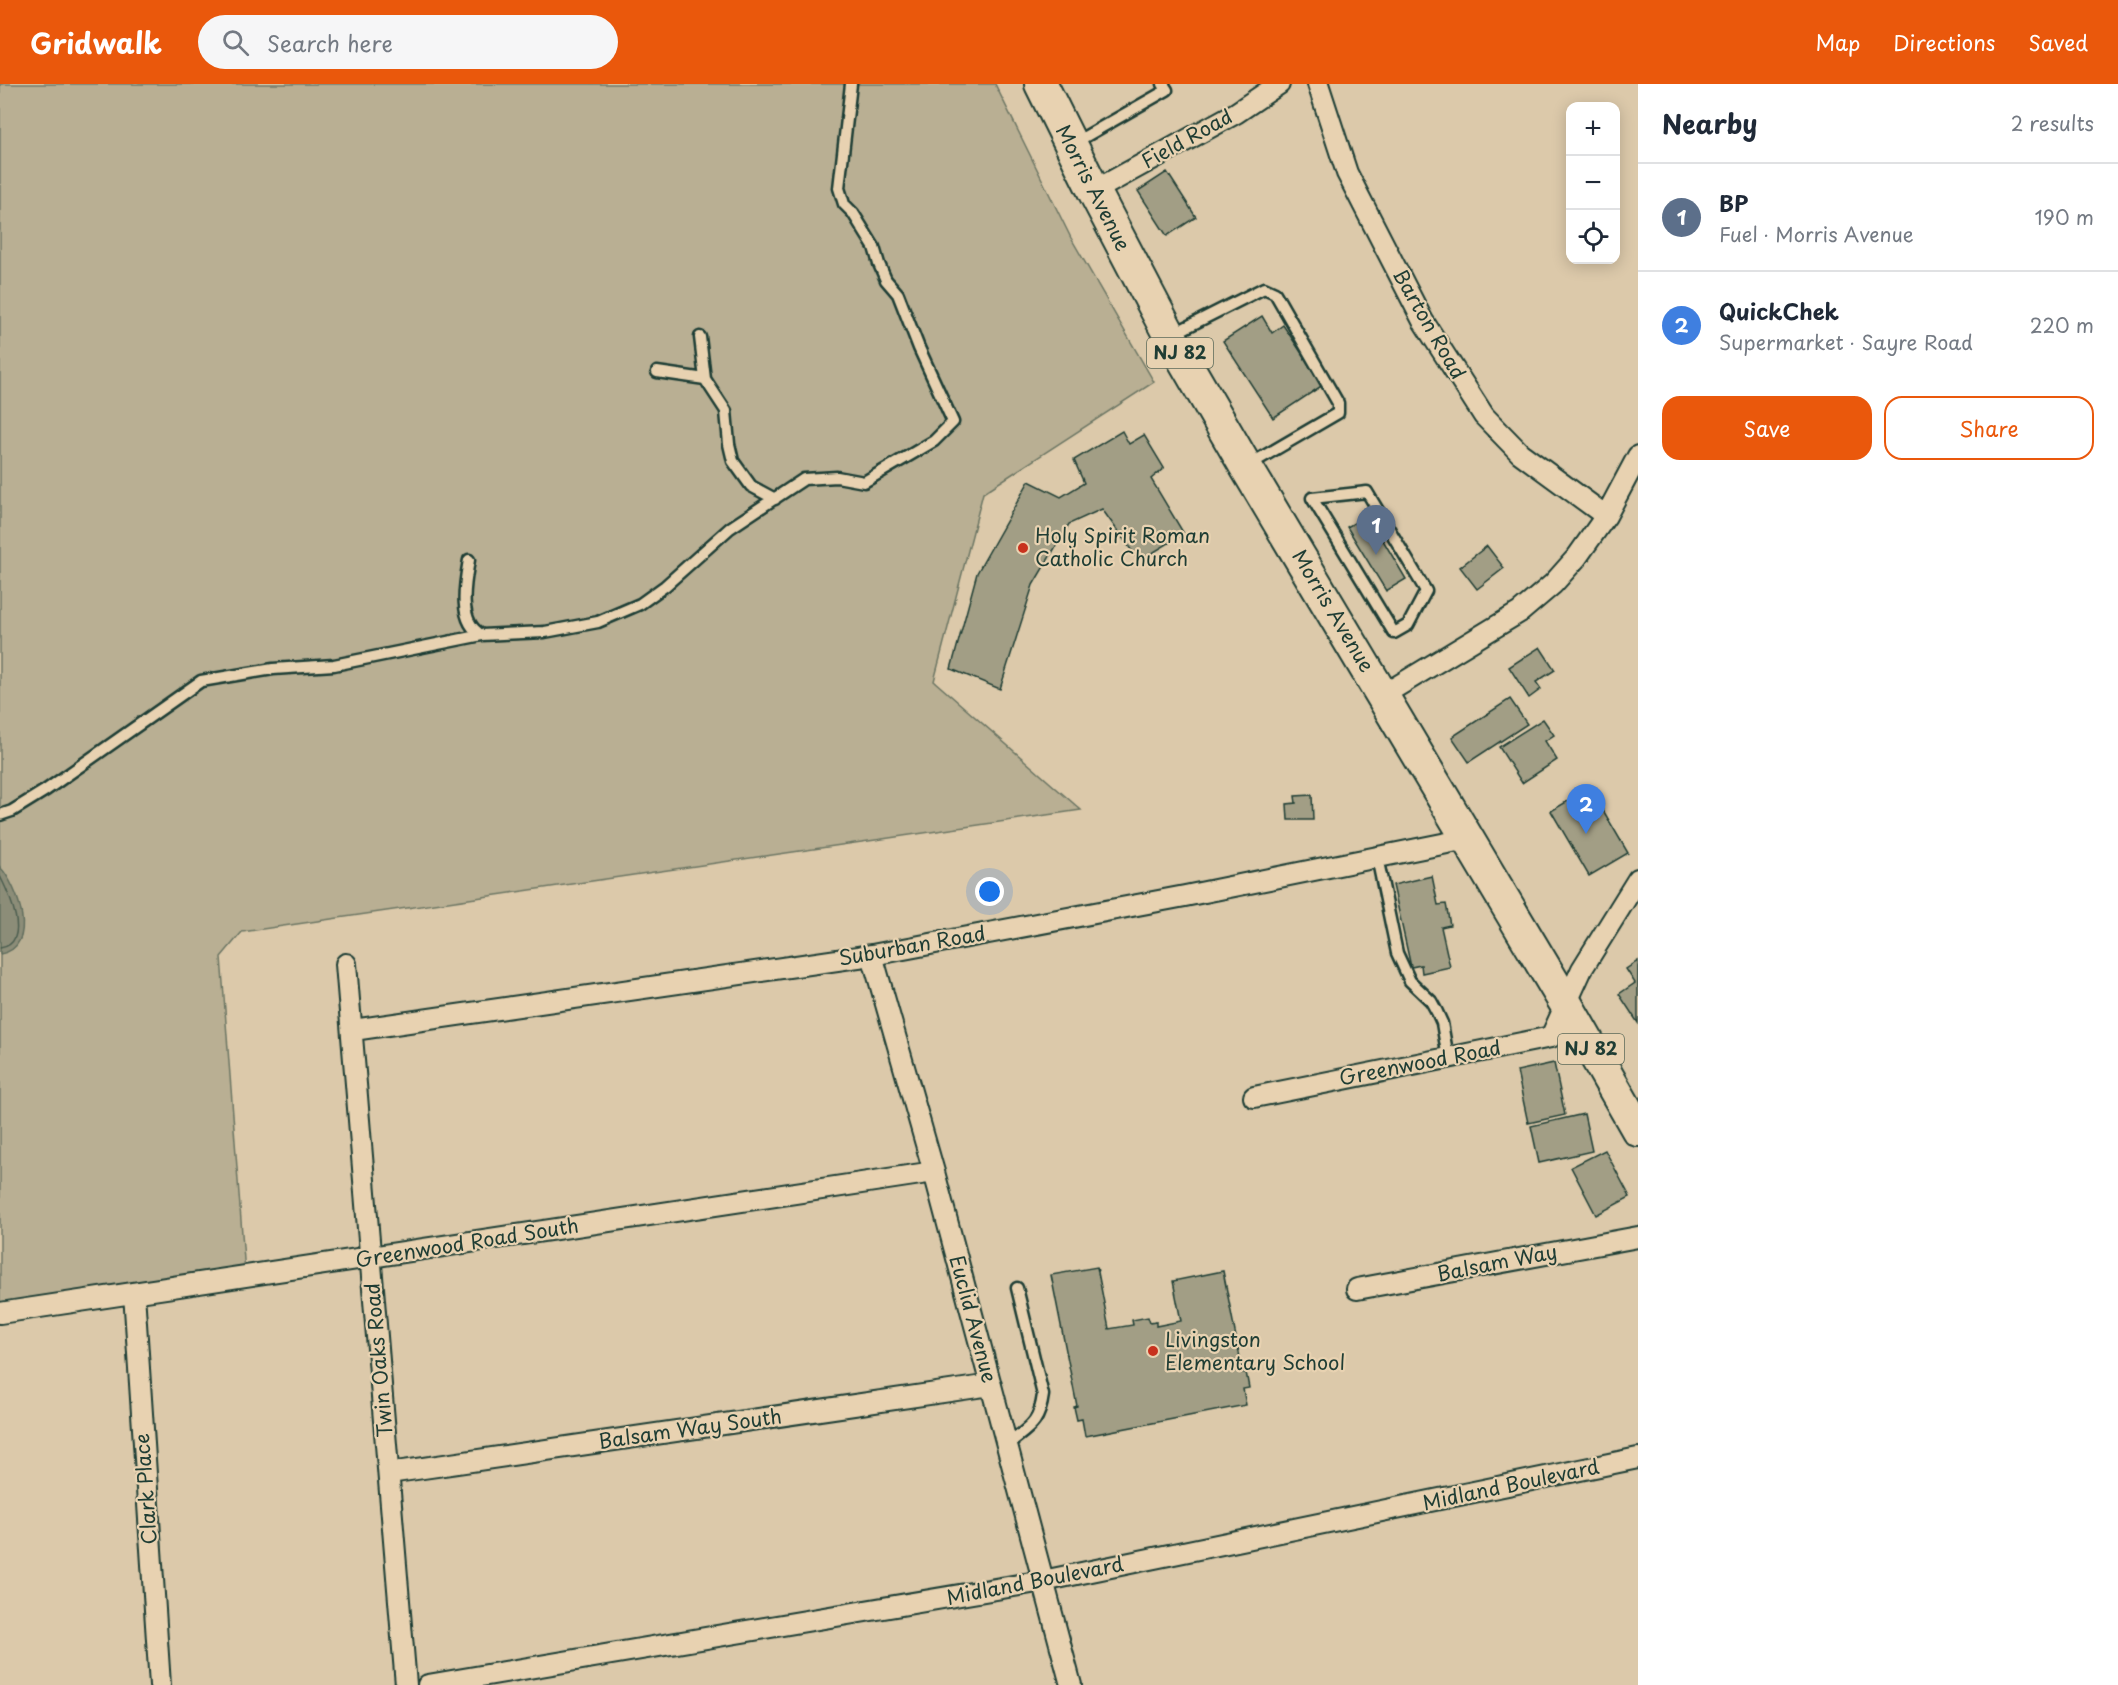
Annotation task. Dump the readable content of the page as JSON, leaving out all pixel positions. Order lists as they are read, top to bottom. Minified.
{"streets":{"main road":["Morris Avenue","NJ 82"],"street":["Field Road","Barton Road","Suburban Road","Greenwood Road","Greenwood Road South","Balsam Way","Euclid Avenue","Twin Oaks Road","Balsam Way South","Midland Boulevard","Clark Place"]},"crossings":[["Field Road","Morris Avenue"],["Morris Avenue","Suburban Road"],["Morris Avenue","Greenwood Road"],["Suburban Road","Euclid Avenue"],["Suburban Road","Twin Oaks Road"],["Greenwood Road South","Euclid Avenue"],["Greenwood Road South","Twin Oaks Road"],["Greenwood Road South","Clark Place"],["Euclid Avenue","Balsam Way South"],["Euclid Avenue","Midland Boulevard"],["Twin Oaks Road","Balsam Way South"]],"places":["Holy Spirit Roman Catholic Church","Livingston Elementary School"],"page":{"header":"Gridwalk","search":"Search here","nav":["Map","Directions","Saved"],"heading":["Nearby","2 results"],"map_buttons":["+","−"],"list":[{"mark":"1","name":"BP","note":"Fuel · Morris Avenue","value":"190 m"},{"mark":"2","name":"QuickChek","note":"Supermarket · Sayre Road","value":"220 m"}],"buttons":["Save","Share"],"pins":["1","2"]}}
